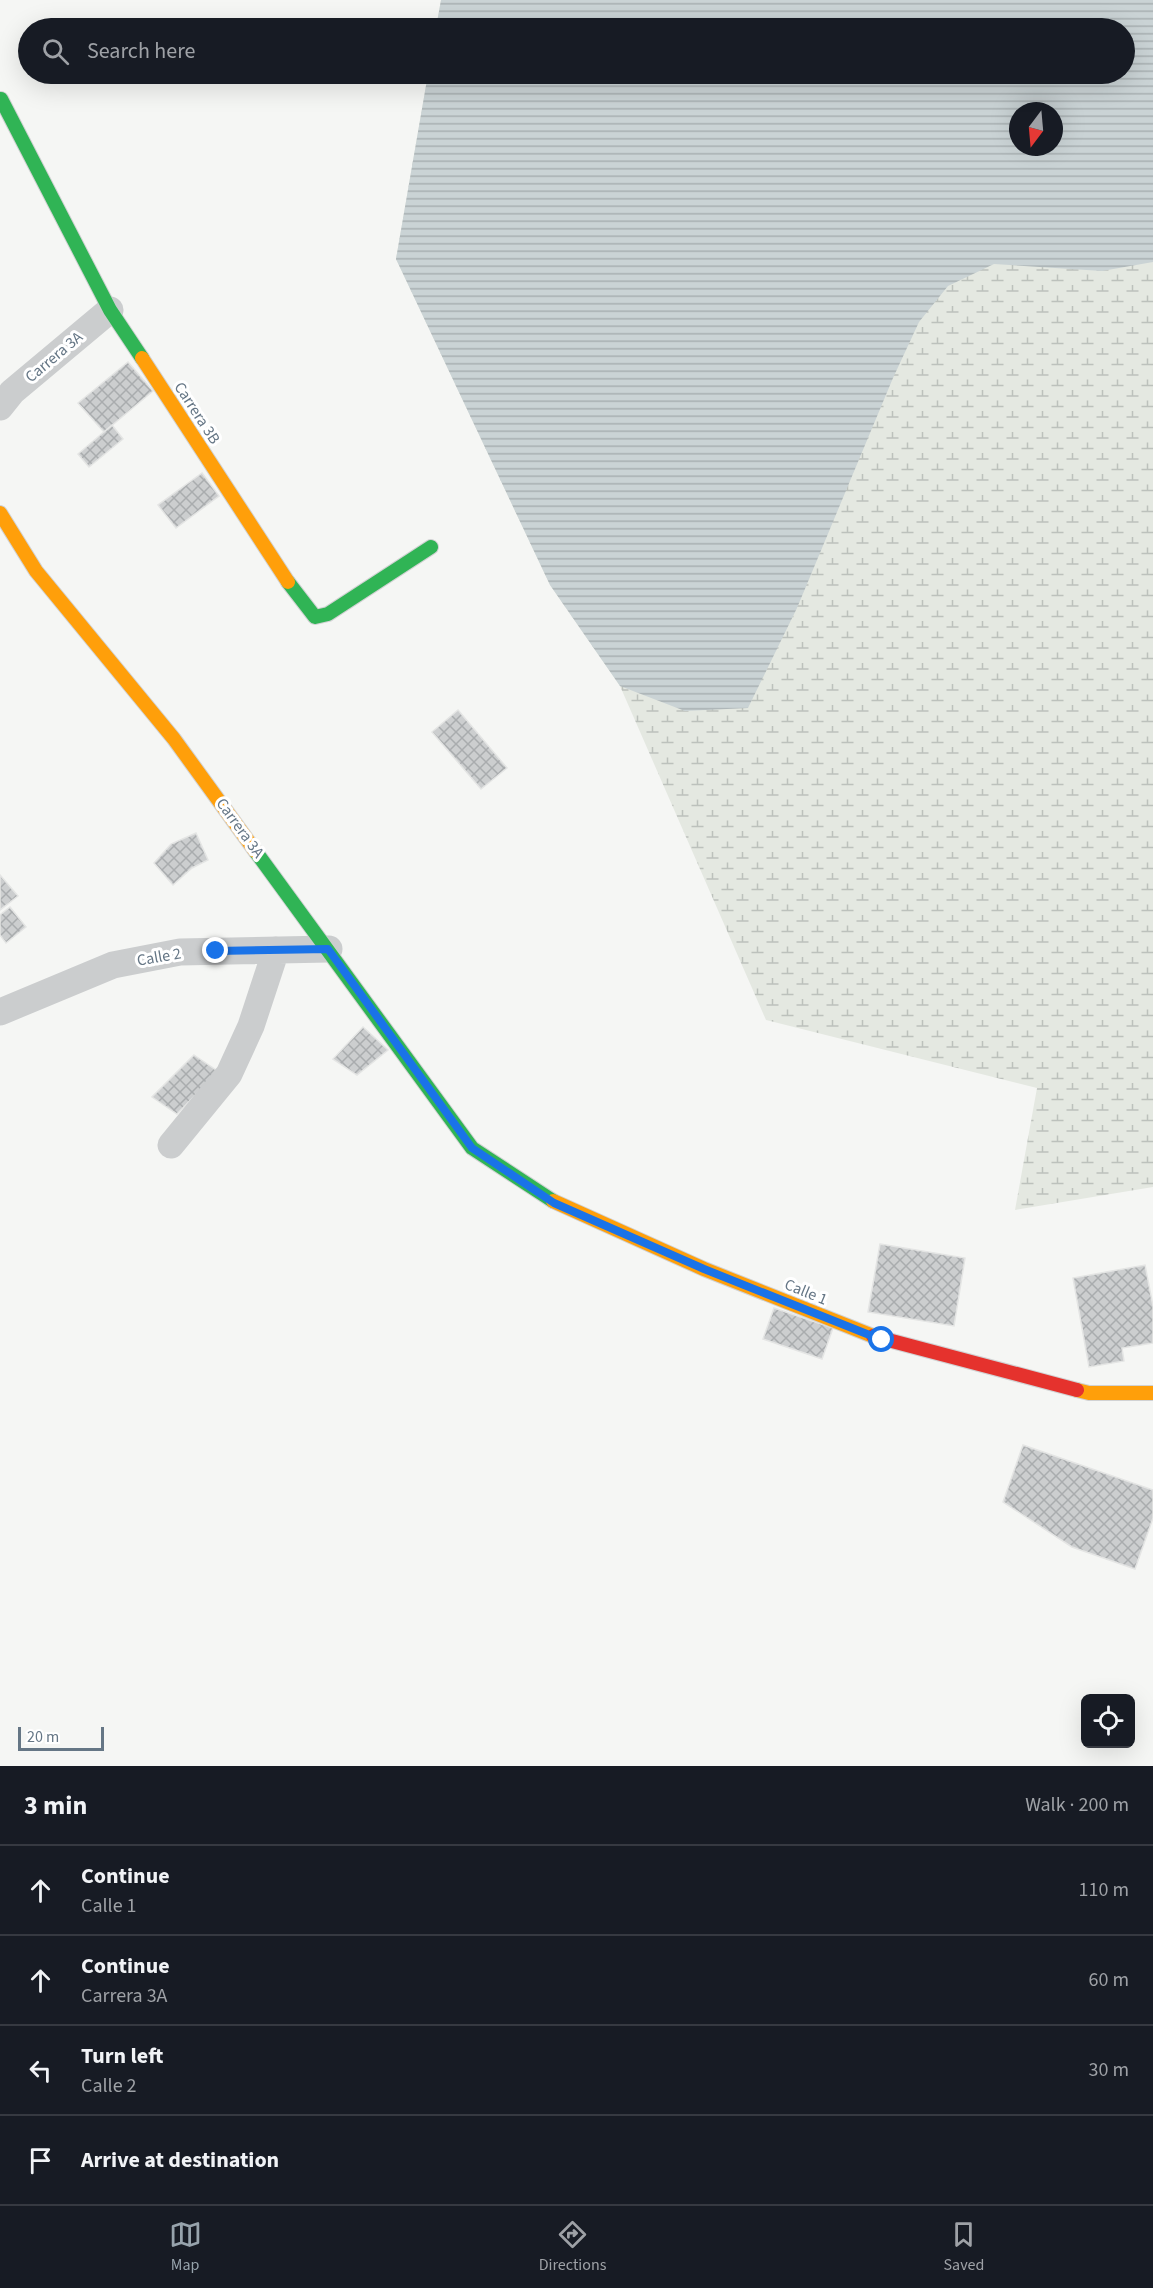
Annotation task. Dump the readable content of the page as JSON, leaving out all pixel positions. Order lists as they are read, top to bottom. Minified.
{"streets":{"street":["Carrera 3A","Carrera 3B","Calle 2","Calle 1"]},"crossings":[["Carrera 3A","Carrera 3B"],["Carrera 3A","Calle 2"],["Carrera 3A","Calle 1"]],"scale_bar":"20 m","north":"bottom","page":{"search":"Search here","scale":"20 m","heading":["3 min","Walk · 200 m"],"list":[["Continue","Calle 1","110 m"],["Continue","Carrera 3A","60 m"],["Turn left","Calle 2","30 m"],"Arrive at destination"],"nav":["Map","Directions","Saved"]}}
